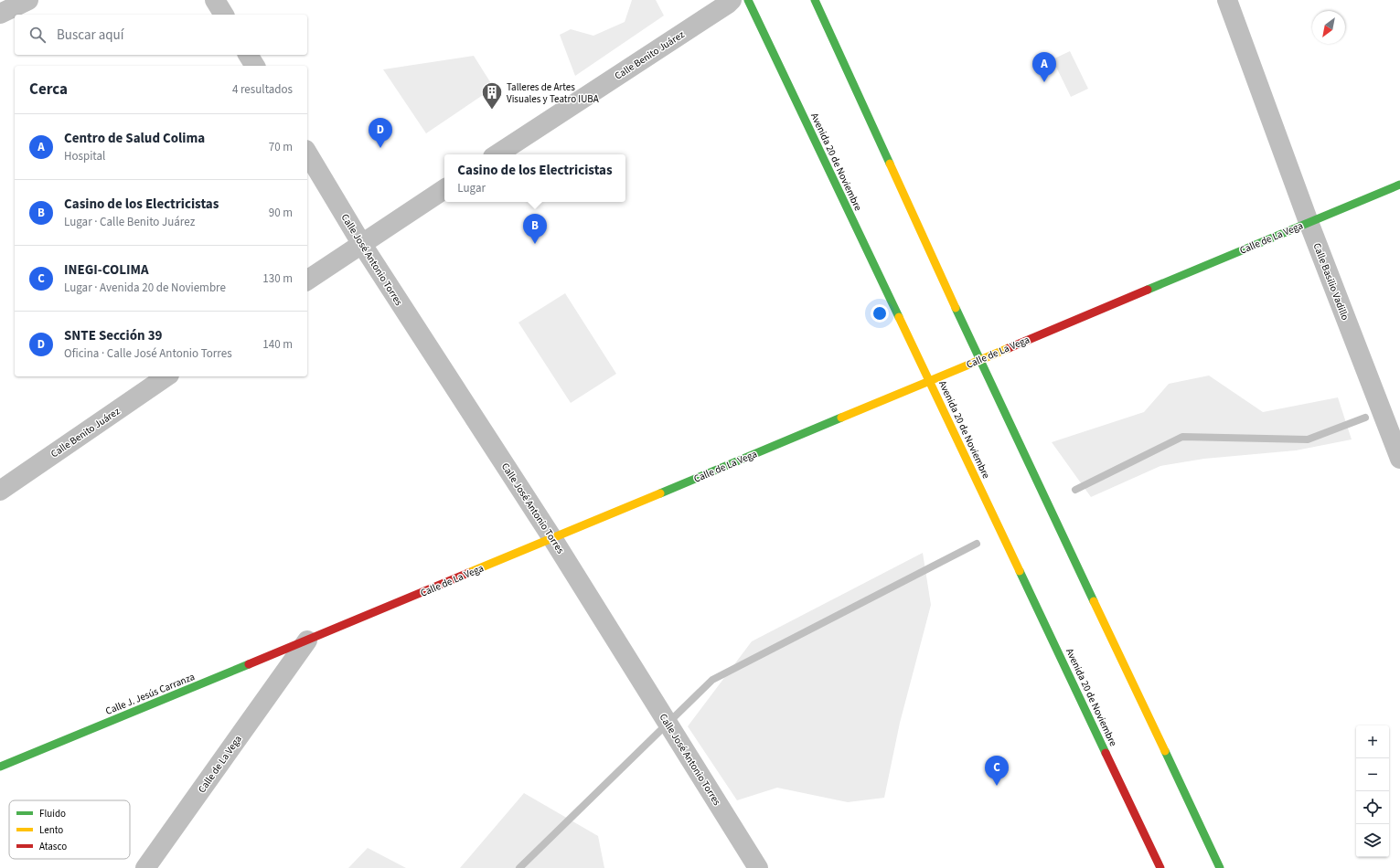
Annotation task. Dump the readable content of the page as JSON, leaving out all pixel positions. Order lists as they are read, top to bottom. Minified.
{"streets":{"main road":["Avenida 20 de Noviembre","Calle de La Vega","Calle J. Jesús Carranza"],"street":["Calle Benito Juárez","Calle José Antonio Torres","Calle Basilio Vadillo"]},"crossings":[["Avenida 20 de Noviembre","Calle de La Vega"],["Calle de La Vega","Calle José Antonio Torres"],["Calle de La Vega","Calle Basilio Vadillo"],["Calle de La Vega","Calle J. Jesús Carranza"]],"places":{"building":["Talleres de Artes Visuales y Teatro IUBA"]},"legend":["Fluido","Lento","Atasco"],"north":"bottom left","page":{"search":"Buscar aquí","pins":["A","D","B","C"],"heading":["Cerca","4 resultados"],"list":[{"mark":"A","name":"Centro de Salud Colima","note":"Hospital","value":"70 m"},{"mark":"B","name":"Casino de los Electricistas","note":"Lugar · Calle Benito Juárez","value":"90 m"},{"mark":"C","name":"INEGI-COLIMA","note":"Lugar · Avenida 20 de Noviembre","value":"130 m"},{"mark":"D","name":"SNTE Sección 39","note":"Oficina · Calle José Antonio Torres","value":"140 m"}],"popup":["Casino de los Electricistas","Lugar"],"map_buttons":["+","−"]}}
